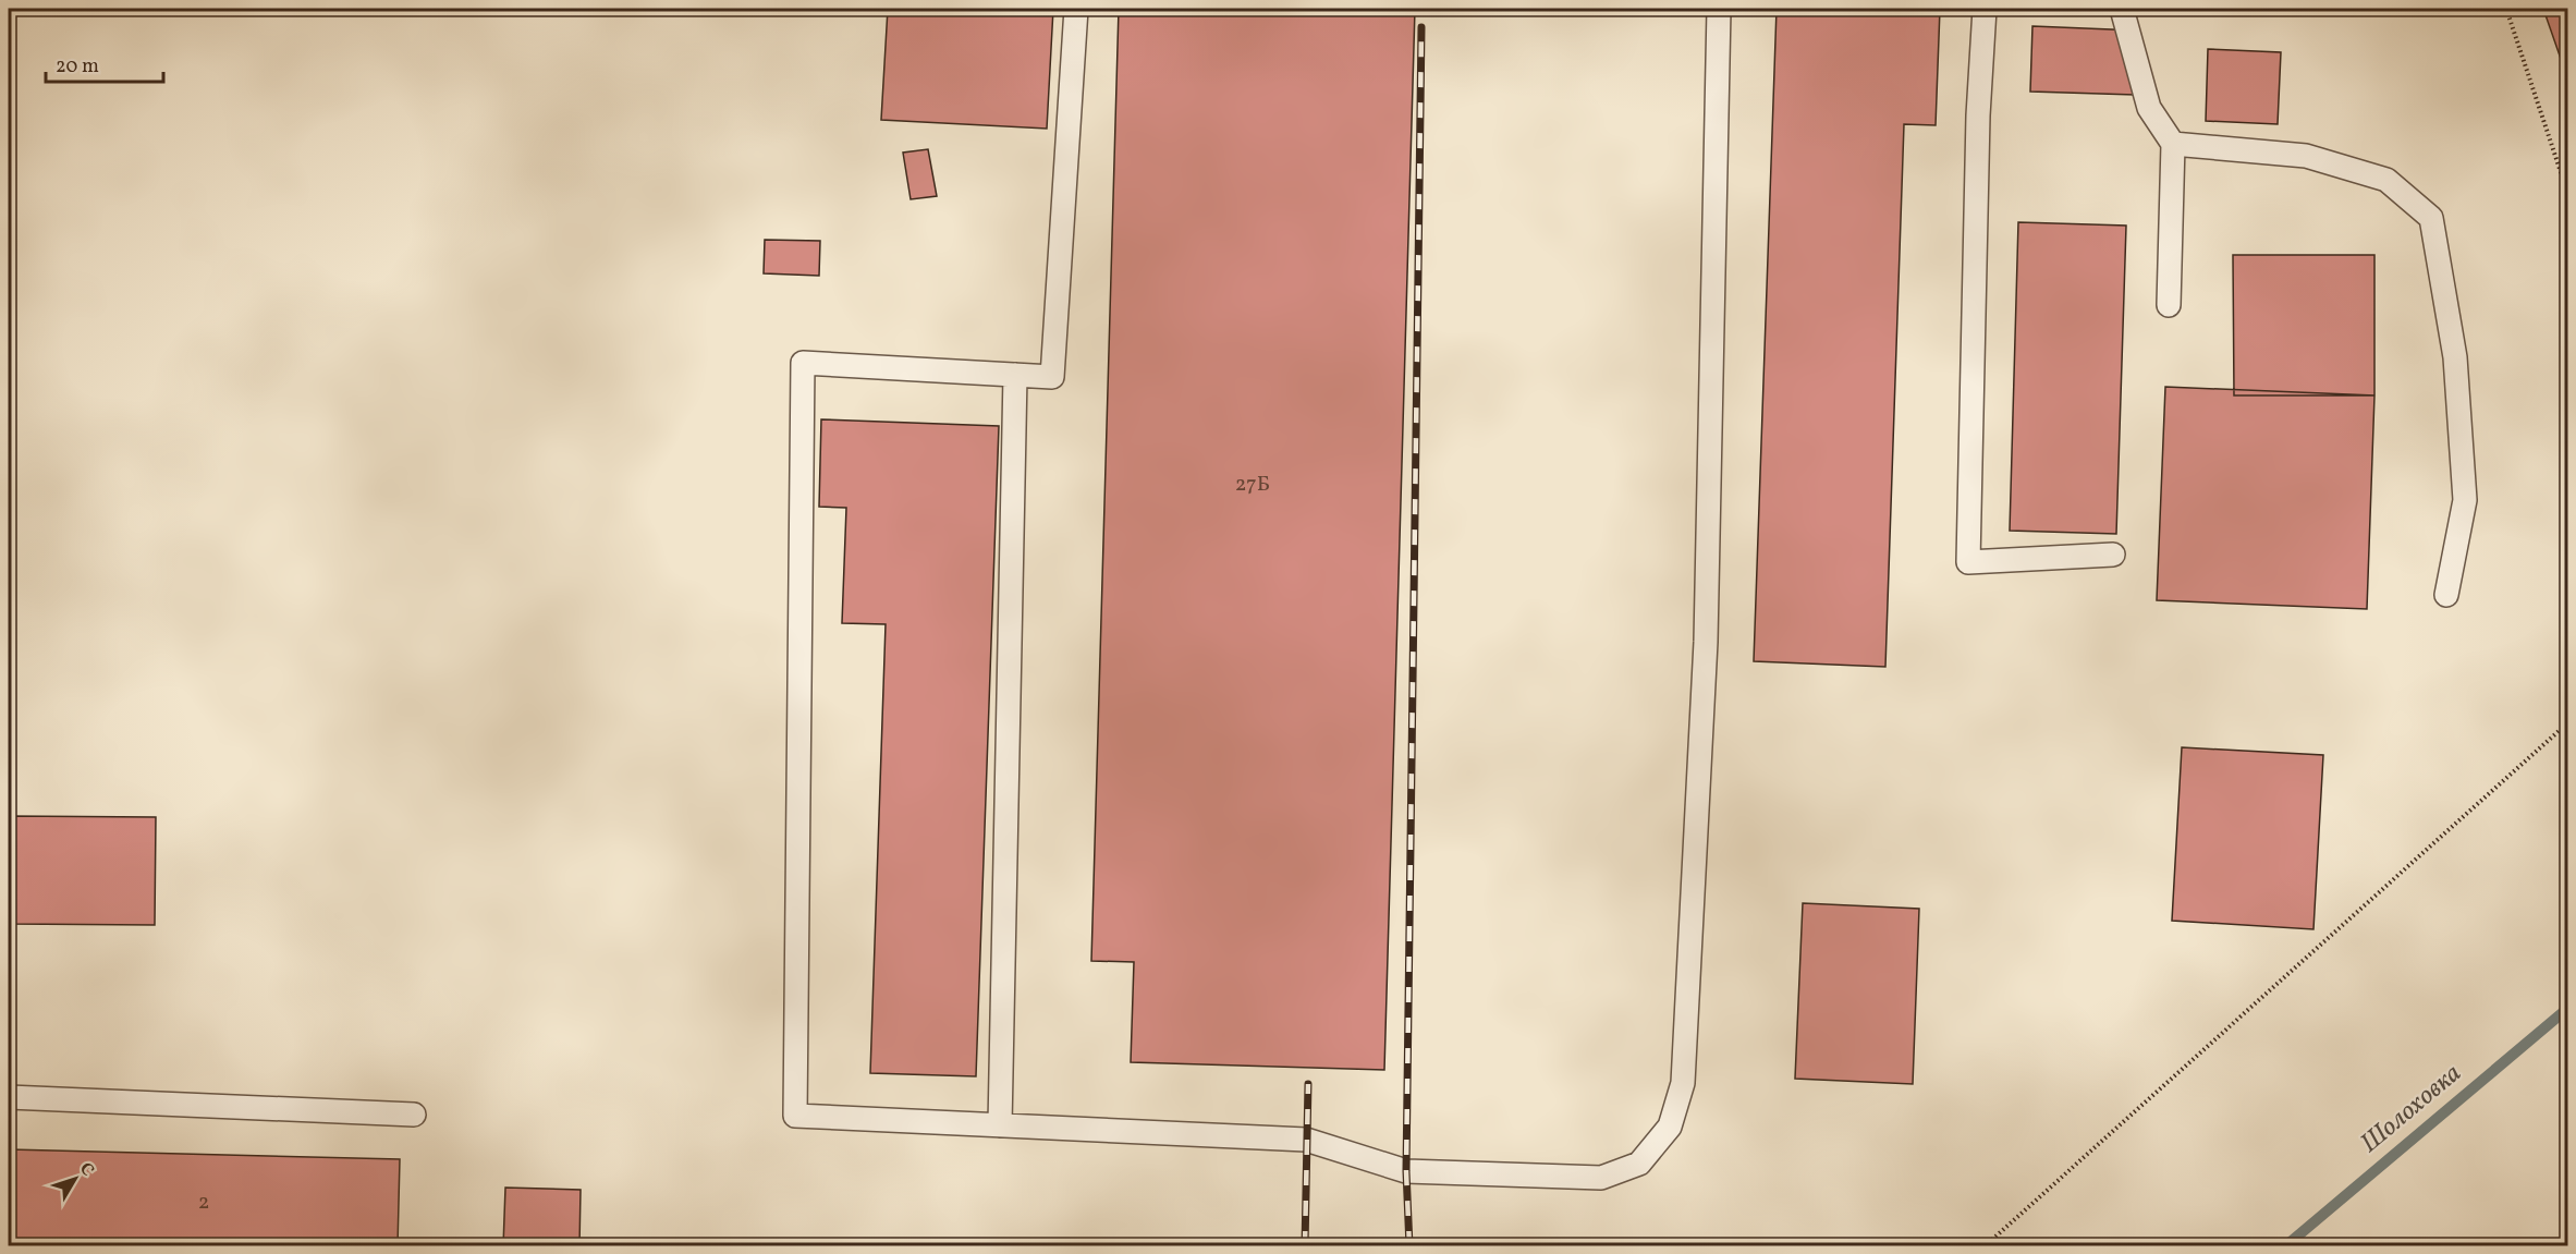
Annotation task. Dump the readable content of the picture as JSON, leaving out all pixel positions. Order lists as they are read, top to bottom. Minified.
{"water":["Шолоховка"],"house_numbers":["27Б","2"],"scale_bar":"20 m","north":"top right"}
